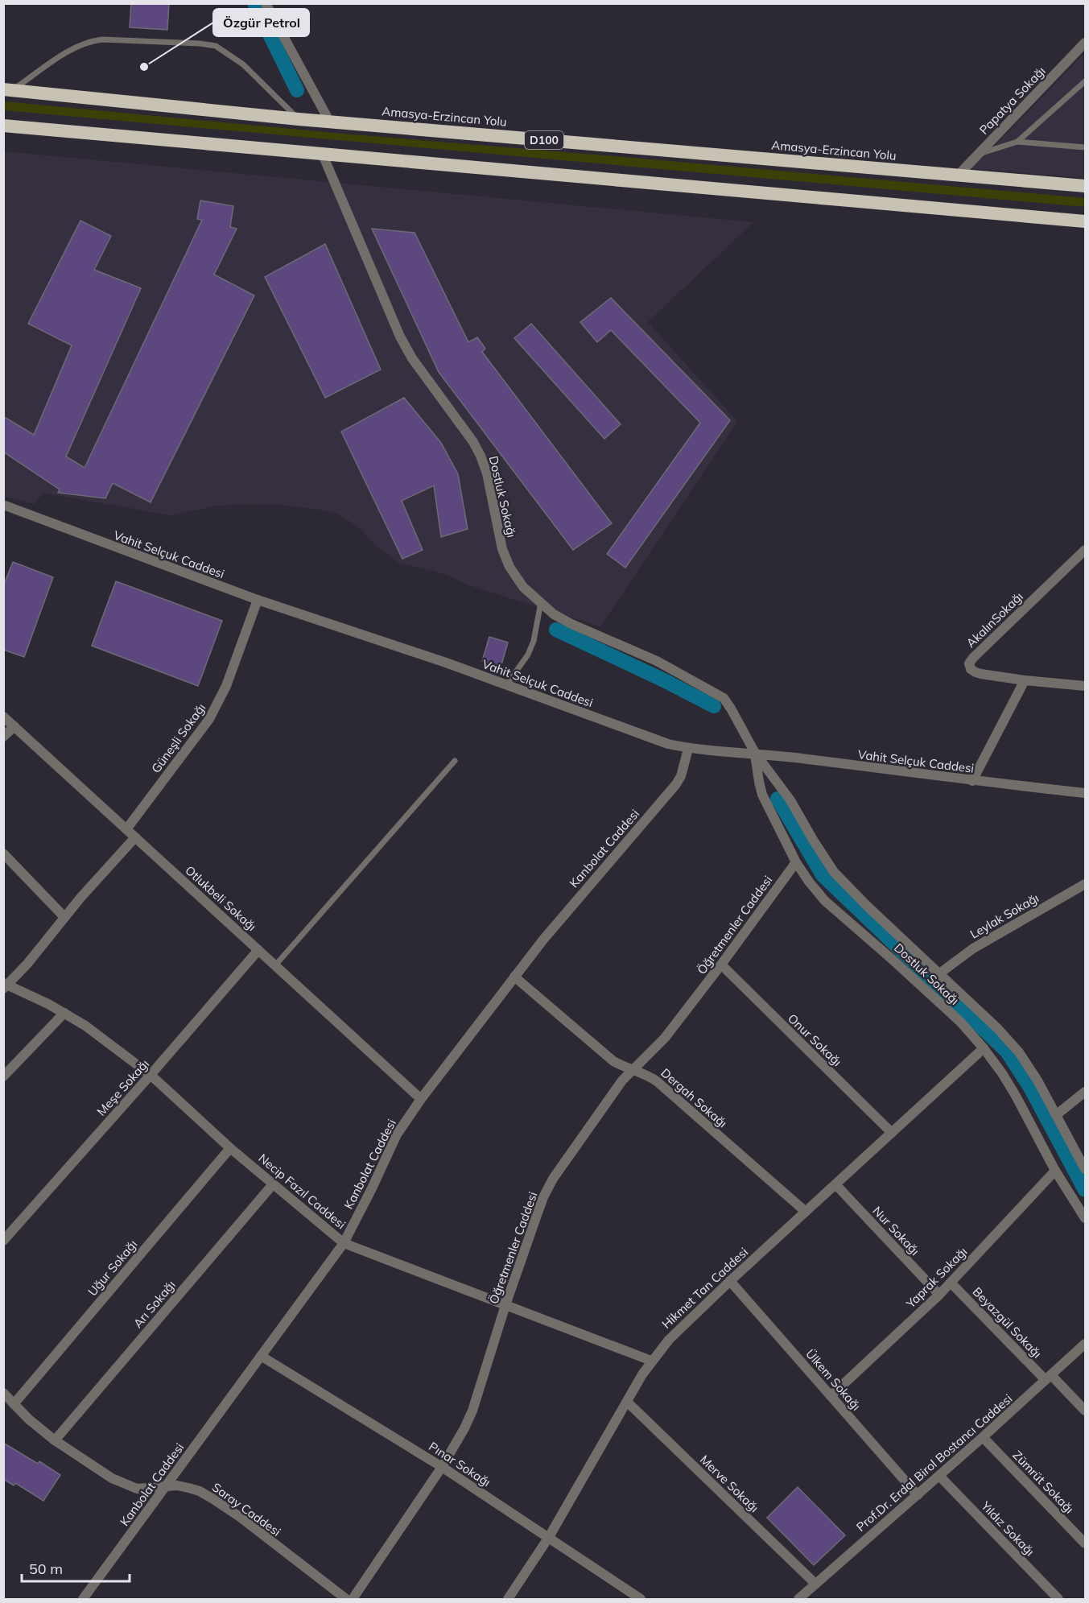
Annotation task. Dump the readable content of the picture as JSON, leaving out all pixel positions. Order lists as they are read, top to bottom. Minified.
{"streets":{"highway":["Amasya-Erzincan Yolu","D100"],"street":["Papatya Sokağı","Dostluk Sokağı","Vahit Selçuk Caddesi","AkalınSokağı","Güneşli Sokağı","Kanbolat Caddesi","Otlukbeli Sokağı","Leylak Sokağı","Öğretmenler Caddesi","Onur Sokağı","Meşe Sokağı","Dergah Sokağı","Necip Fazıl Caddesi","Nur Sokağı","Uğur Sokağı","Yaprak Sokağı","Hikmet Tan Caddesi","Arı Sokağı","Beyazgül Sokağı","Ülkem Sokağı","Prof.Dr. Erdal Birol Bostancı Caddesi","Pınar Sokağı","Zümrüt Sokağı","Merve Sokağı","Saray Caddesi","Yıldız Sokağı"]},"crossings":[["Papatya Sokağı","Amasya-Erzincan Yolu"],["Dostluk Sokağı","Vahit Selçuk Caddesi"],["Dostluk Sokağı","Leylak Sokağı"],["Dostluk Sokağı","Öğretmenler Caddesi"],["Dostluk Sokağı","Yaprak Sokağı"],["Dostluk Sokağı","Hikmet Tan Caddesi"],["Vahit Selçuk Caddesi","Güneşli Sokağı"],["Vahit Selçuk Caddesi","Kanbolat Caddesi"],["Güneşli Sokağı","Otlukbeli Sokağı"],["Kanbolat Caddesi","Otlukbeli Sokağı"],["Kanbolat Caddesi","Dergah Sokağı"],["Kanbolat Caddesi","Necip Fazıl Caddesi"],["Kanbolat Caddesi","Pınar Sokağı"],["Kanbolat Caddesi","Saray Caddesi"],["Otlukbeli Sokağı","Meşe Sokağı"],["Öğretmenler Caddesi","Onur Sokağı"],["Öğretmenler Caddesi","Dergah Sokağı"],["Öğretmenler Caddesi","Necip Fazıl Caddesi"],["Öğretmenler Caddesi","Pınar Sokağı"],["Onur Sokağı","Hikmet Tan Caddesi"],["Meşe Sokağı","Necip Fazıl Caddesi"],["Dergah Sokağı","Hikmet Tan Caddesi"],["Necip Fazıl Caddesi","Uğur Sokağı"],["Necip Fazıl Caddesi","Hikmet Tan Caddesi"],["Necip Fazıl Caddesi","Arı Sokağı"],["Nur Sokağı","Yaprak Sokağı"],["Nur Sokağı","Hikmet Tan Caddesi"],["Uğur Sokağı","Saray Caddesi"],["Yaprak Sokağı","Beyazgül Sokağı"],["Yaprak Sokağı","Ülkem Sokağı"],["Hikmet Tan Caddesi","Ülkem Sokağı"],["Hikmet Tan Caddesi","Pınar Sokağı"],["Hikmet Tan Caddesi","Merve Sokağı"],["Arı Sokağı","Saray Caddesi"],["Beyazgül Sokağı","Prof.Dr. Erdal Birol Bostancı Caddesi"],["Ülkem Sokağı","Prof.Dr. Erdal Birol Bostancı Caddesi"],["Prof.Dr. Erdal Birol Bostancı Caddesi","Zümrüt Sokağı"],["Prof.Dr. Erdal Birol Bostancı Caddesi","Merve Sokağı"],["Prof.Dr. Erdal Birol Bostancı Caddesi","Yıldız Sokağı"]],"places":["Özgür Petrol"],"scale_bar":"50 m"}
